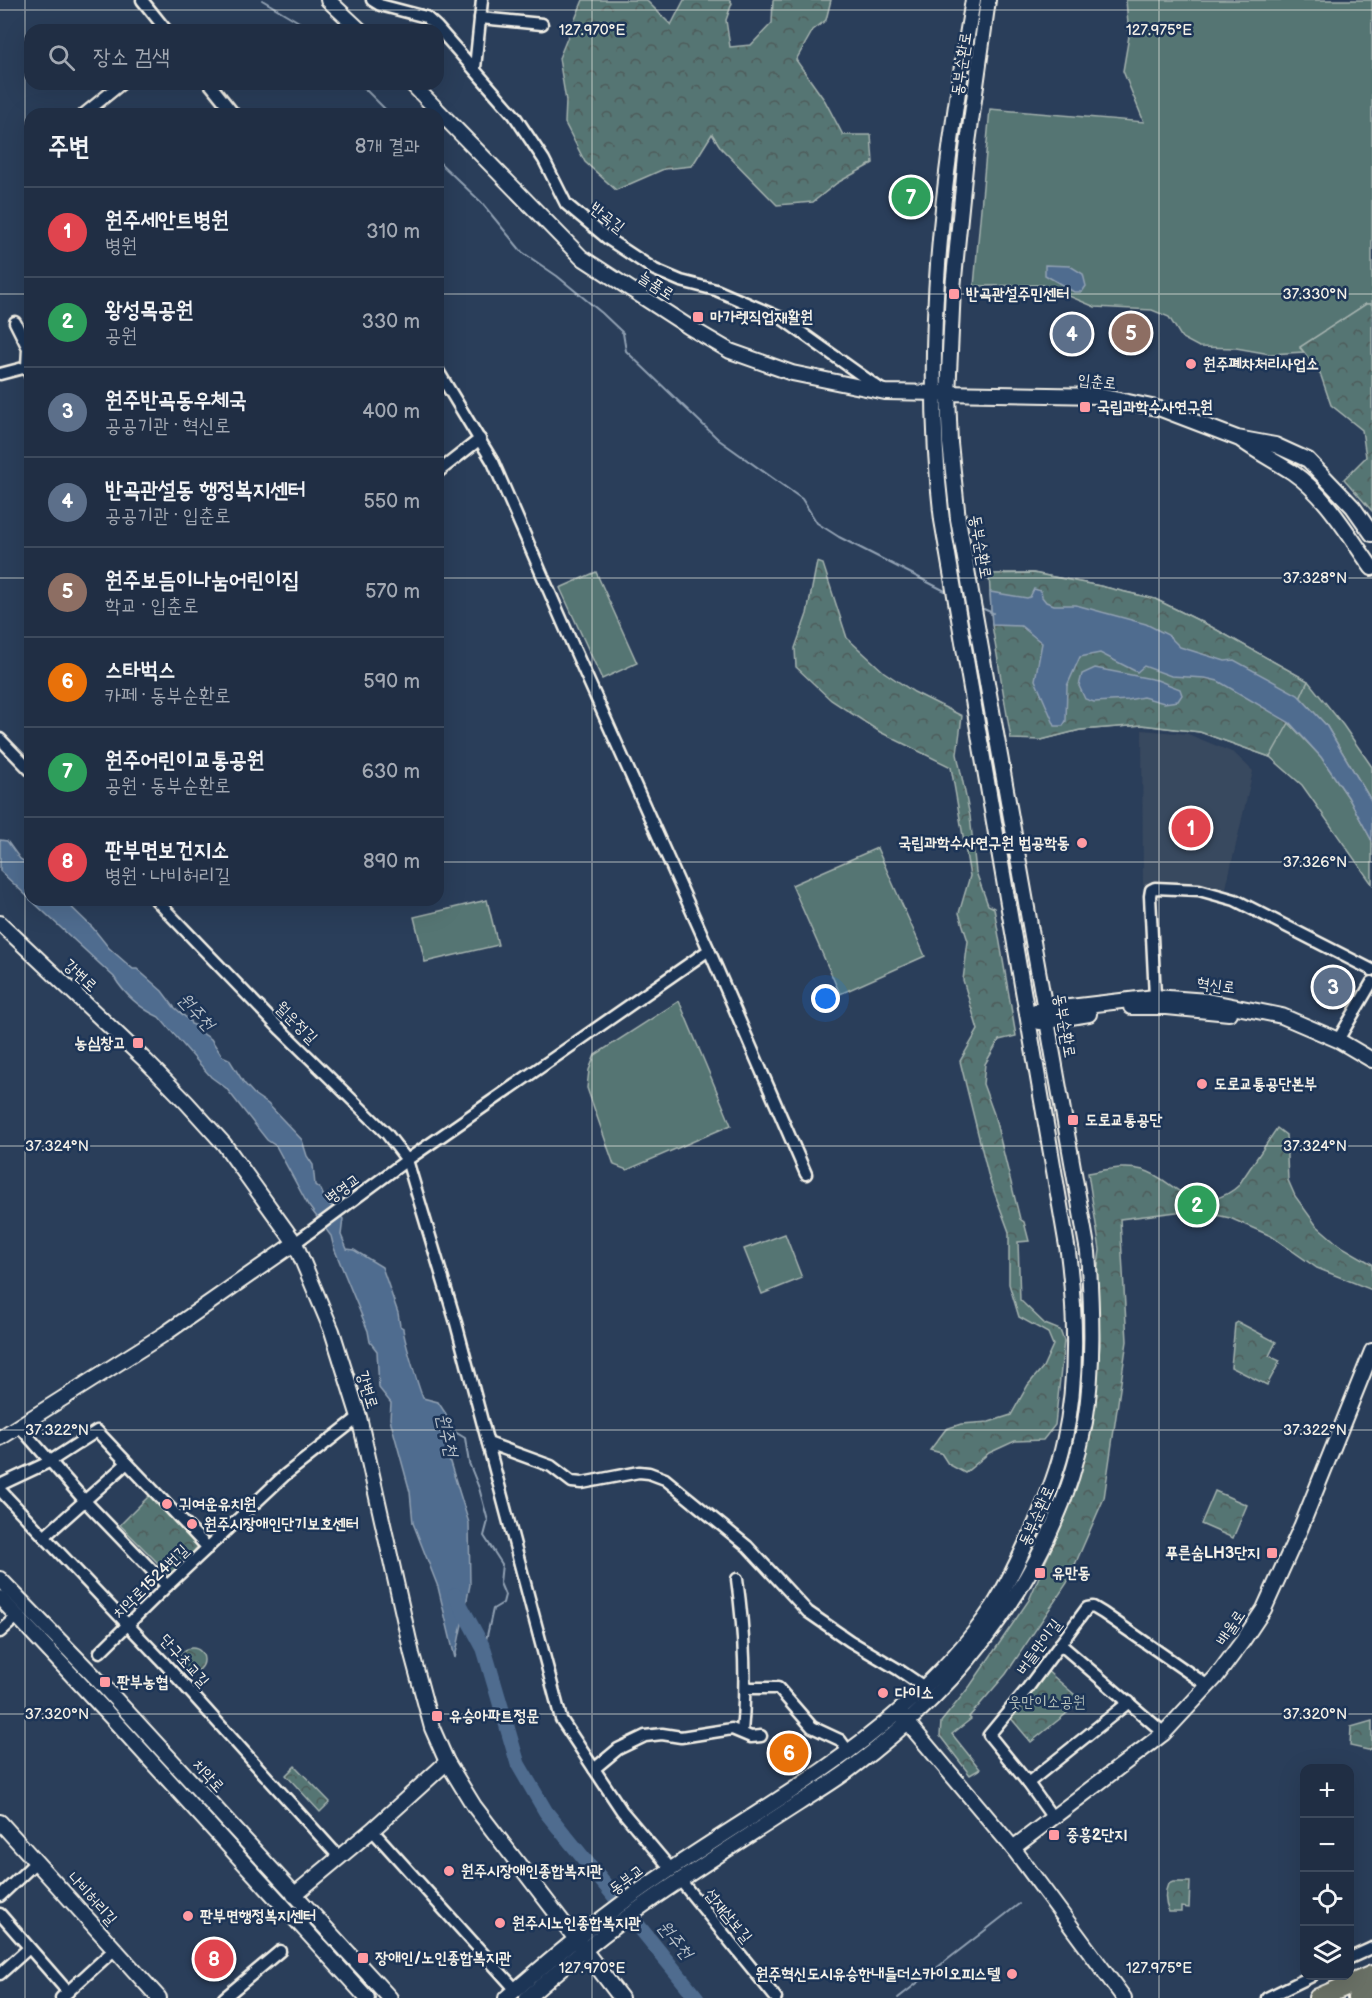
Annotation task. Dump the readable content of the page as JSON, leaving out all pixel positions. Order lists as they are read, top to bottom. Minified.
{"streets":{"street":["동부순환로","반곡길","늘품로","입춘로","강변로","혁신로","월운정길","병영교","치악로1524번길","배울로","버들만이길","단구초교길","치악로","동부교","나비허리길","섭재삼보길"]},"crossings":[["동부순환로","늘품로"],["동부순환로","입춘로"],["동부순환로","혁신로"],["동부순환로","동부교"],["동부순환로","섭재삼보길"],["반곡길","늘품로"],["늘품로","입춘로"],["강변로","병영교"],["강변로","치악로1524번길"],["강변로","동부교"],["월운정길","병영교"],["치악로1524번길","단구초교길"],["배울로","버들만이길"],["동부교","섭재삼보길"]],"water":["원주천"],"parks":["웃만이소공원"],"places":{"transit":["반곡관설주민센터","마가렛직업재활원","국립과학수사연구원","농심창고","도로교통공단","푸른숨LH3단지","유만동","판부농협","유승아파트정문","중흥2단지","장애인/노인종합복지관"],"other":["원주폐차처리사업소","국립과학수사연구원 법공학동","도로교통공단본부","귀여운유치원","원주시장애인단기보호센터","다이소","원주시장애인종합복지관","판부면행정복지센터","원주시노인종합복지관","원주혁신도시유승한내들더스카이오피스텔"]},"page":{"search":"장소 검색","heading":["주변","8개 결과"],"pins":["7","5","4","1","3","2","6","8"],"list":[{"mark":"1","name":"원주세안트병원","note":"병원","value":"310 m"},{"mark":"2","name":"왕성목공원","note":"공원","value":"330 m"},{"mark":"3","name":"원주반곡동우체국","note":"공공기관 · 혁신로","value":"400 m"},{"mark":"4","name":"반곡관설동 행정복지센터","note":"공공기관 · 입춘로","value":"550 m"},{"mark":"5","name":"원주보듬이나눔어린이집","note":"학교 · 입춘로","value":"570 m"},{"mark":"6","name":"스타벅스","note":"카페 · 동부순환로","value":"590 m"},{"mark":"7","name":"원주어린이교통공원","note":"공원 · 동부순환로","value":"630 m"},{"mark":"8","name":"판부면보건지소","note":"병원 · 나비허리길","value":"890 m"}],"map_buttons":["+","−"]},"coordinates":["127.970°E","127.975°E","37.330°N","37.328°N","37.326°N","37.324°N","37.322°N","37.320°N"]}
